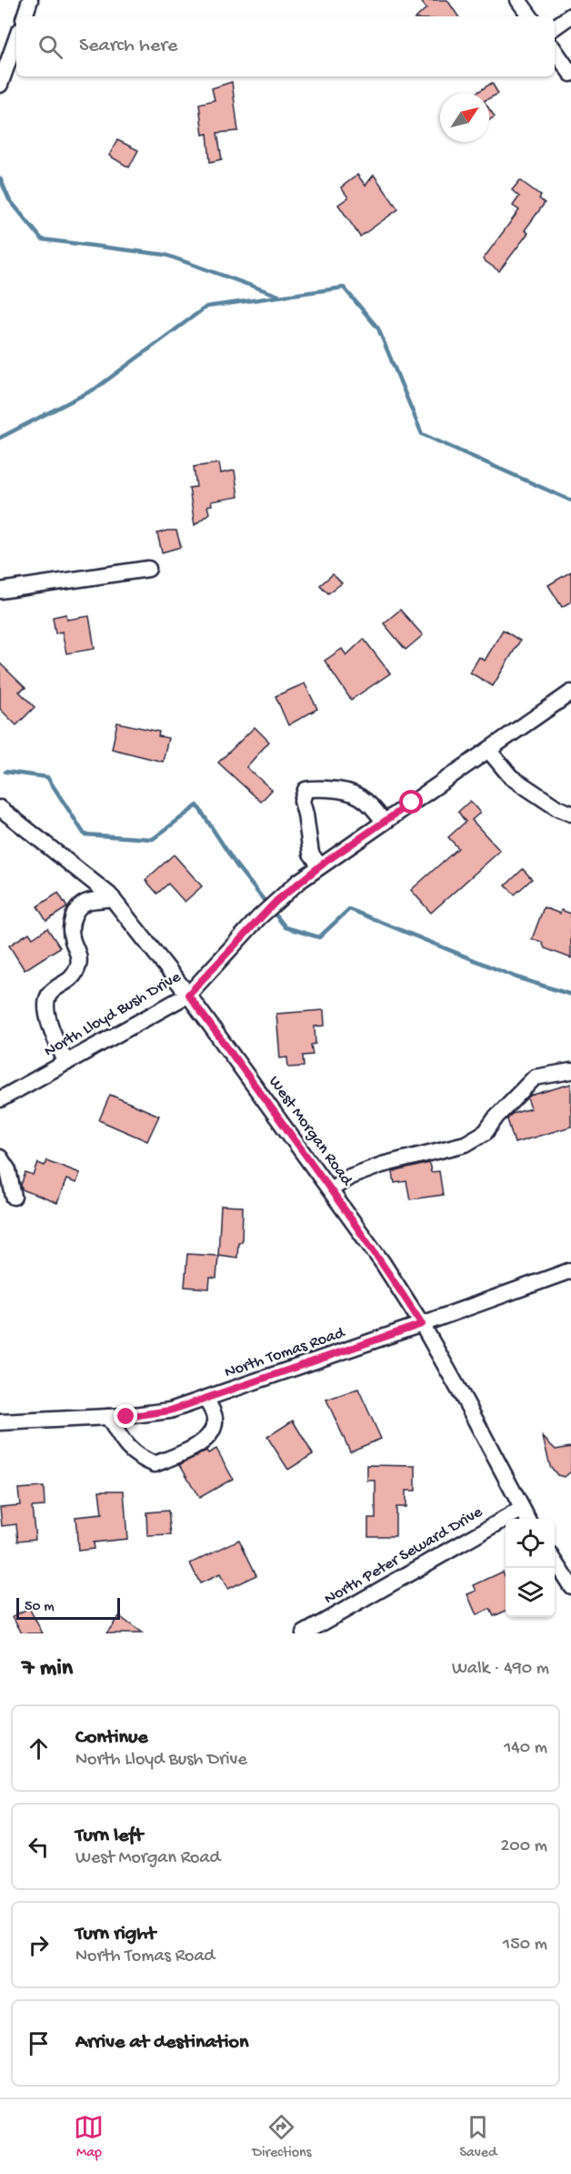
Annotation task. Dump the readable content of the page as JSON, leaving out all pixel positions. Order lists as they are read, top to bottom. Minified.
{"streets":{"street":["North Lloyd Bush Drive","West Morgan Road","North Tomas Road","North Peter Seward Drive"]},"crossings":[["North Lloyd Bush Drive","West Morgan Road"],["West Morgan Road","North Tomas Road"],["West Morgan Road","North Peter Seward Drive"]],"scale_bar":"50 m","north":"top right","page":{"search":"Search here","scale":"50 m","heading":["7 min","Walk · 490 m"],"list":[["Continue","North Lloyd Bush Drive","140 m"],["Turn left","West Morgan Road","200 m"],["Turn right","North Tomas Road","150 m"],"Arrive at destination"],"nav":["Map","Directions","Saved"]}}
